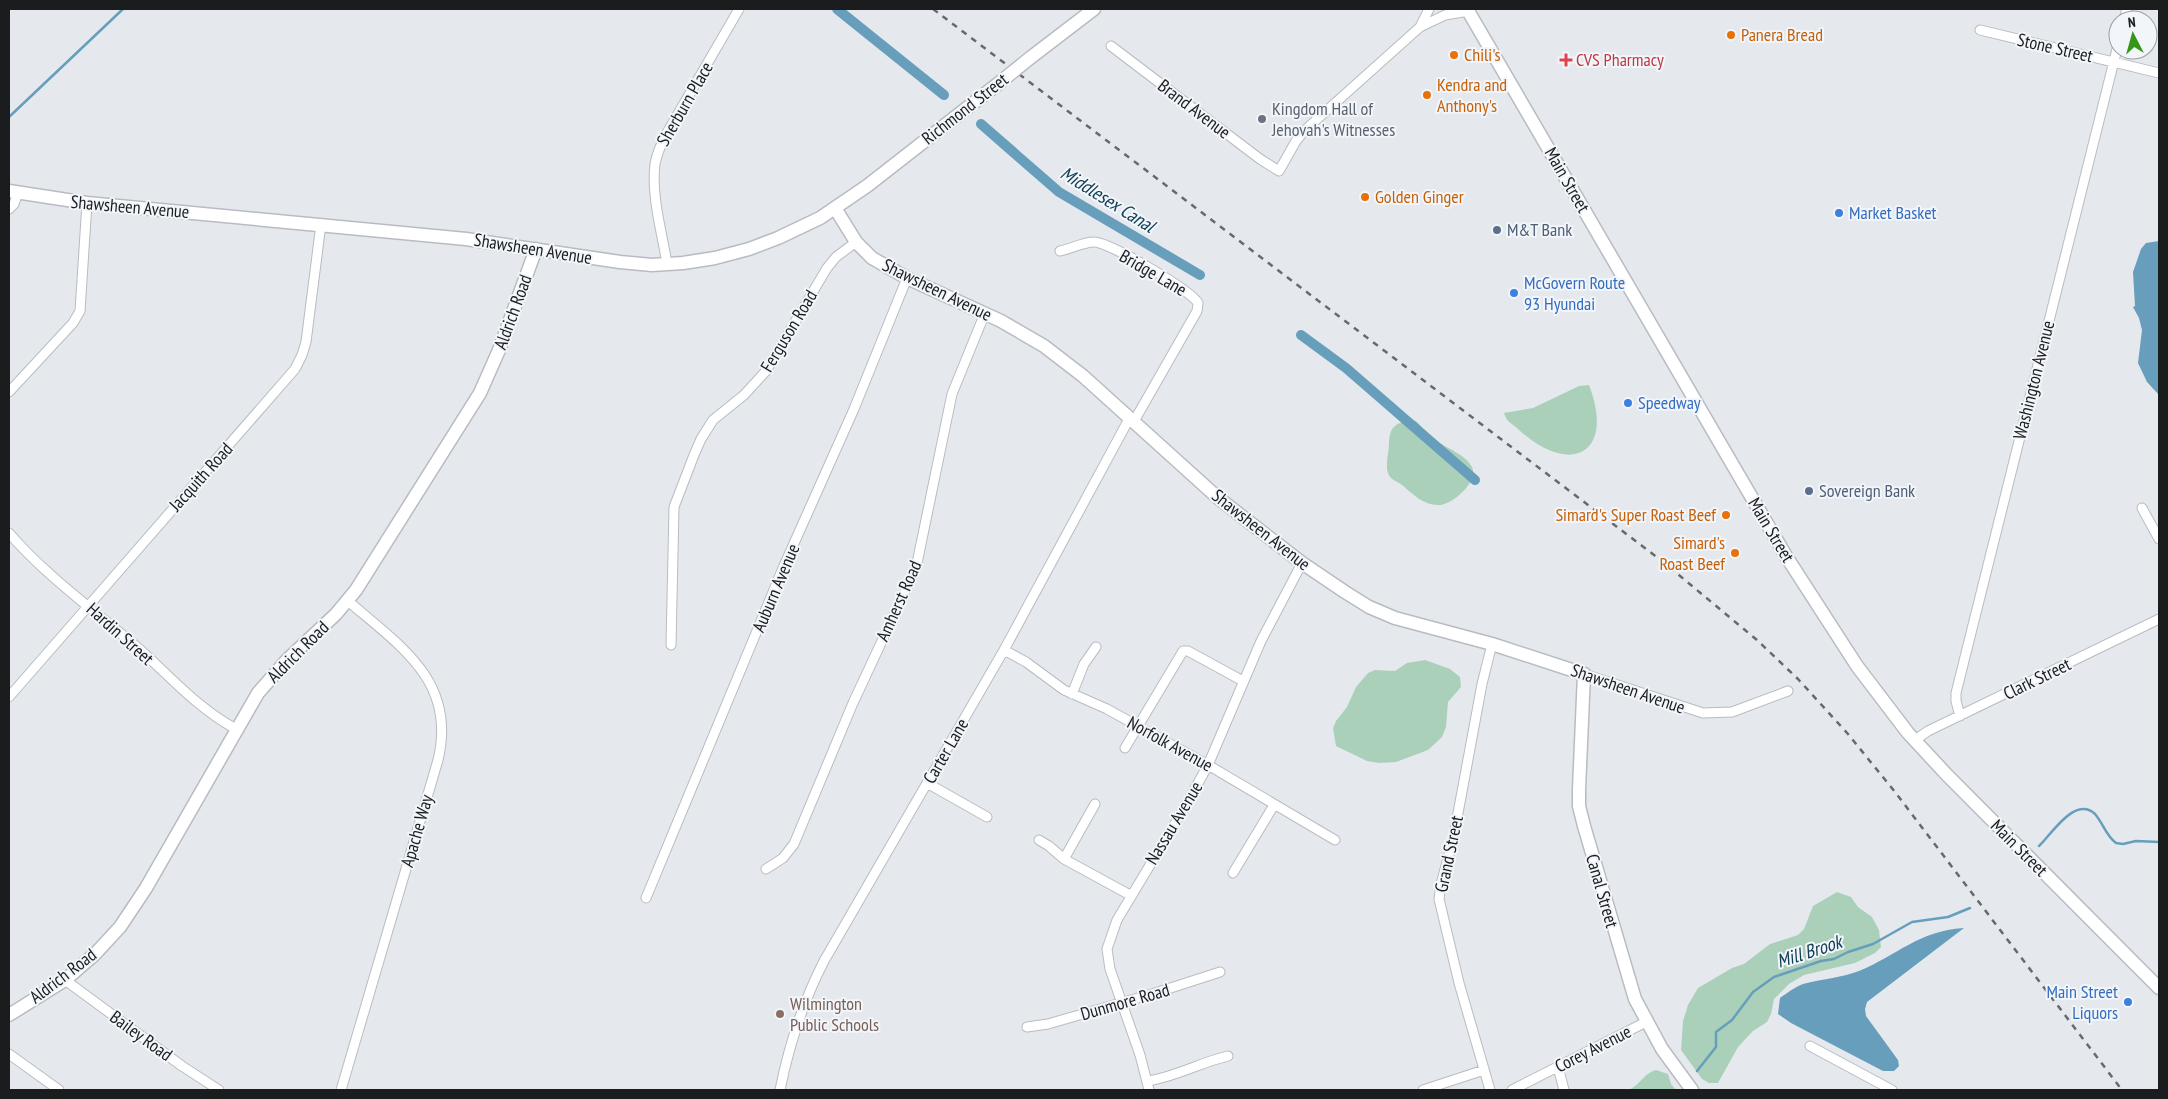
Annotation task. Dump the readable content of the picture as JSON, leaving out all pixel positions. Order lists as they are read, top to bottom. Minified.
{"streets":{"main road":["Richmond Street","Main Street","Shawsheen Avenue","Aldrich Road","Canal Street"],"street":["Stone Street","Sherburn Place","Brand Avenue","Bridge Lane","Ferguson Road","Washington Avenue","Jacquith Road","Auburn Avenue","Amherst Road","Hardin Street","Clark Street","Norfolk Avenue","Carter Lane","Nassau Avenue","Apache Way","Grand Street","Dunmore Road","Bailey Road","Corey Avenue"]},"crossings":[["Stone Street","Washington Avenue"],["Sherburn Place","Shawsheen Avenue"],["Richmond Street","Shawsheen Avenue"],["Main Street","Clark Street"],["Shawsheen Avenue","Bridge Lane"],["Shawsheen Avenue","Aldrich Road"],["Shawsheen Avenue","Ferguson Road"],["Shawsheen Avenue","Jacquith Road"],["Shawsheen Avenue","Auburn Avenue"],["Shawsheen Avenue","Amherst Road"],["Shawsheen Avenue","Carter Lane"],["Shawsheen Avenue","Nassau Avenue"],["Shawsheen Avenue","Grand Street"],["Shawsheen Avenue","Canal Street"],["Bridge Lane","Carter Lane"],["Aldrich Road","Hardin Street"],["Aldrich Road","Apache Way"],["Aldrich Road","Bailey Road"],["Washington Avenue","Clark Street"],["Jacquith Road","Hardin Street"],["Norfolk Avenue","Carter Lane"],["Norfolk Avenue","Nassau Avenue"],["Nassau Avenue","Dunmore Road"],["Canal Street","Corey Avenue"]],"water":["Middlesex Canal","Mill Brook"],"places":{"other":["Panera Bread","Chili's","Kendra and Anthony's","Kingdom Hall of Jehovah's Witnesses","Golden Ginger","Market Basket","M&T Bank","McGovern Route 93 Hyundai","Speedway","Sovereign Bank","Simard's Super Roast Beef","Simard's Roast Beef","Main Street Liquors","Wilmington Public Schools"],"health":["CVS Pharmacy"]},"north":"top"}
